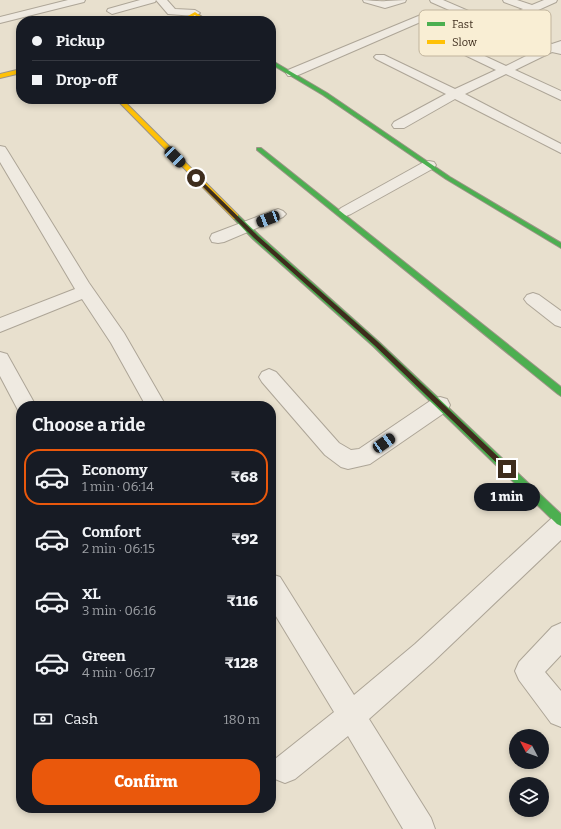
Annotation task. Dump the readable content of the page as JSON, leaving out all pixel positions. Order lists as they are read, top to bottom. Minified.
{"legend":["Fast","Slow"],"north":"top left","page":{"banner":["Pickup","Drop-off"],"heading":"Choose a ride","list":[{"name":"Economy","note":"1 min · 06:14","value":"₹68"},{"name":"Comfort","note":"2 min · 06:15","value":"₹92"},{"name":"XL","note":"3 min · 06:16","value":"₹116"},{"name":"Green","note":"4 min · 06:17","value":"₹128"}],"bubble":"1 min","pay":["Cash","180 m"],"buttons":"Confirm"}}
